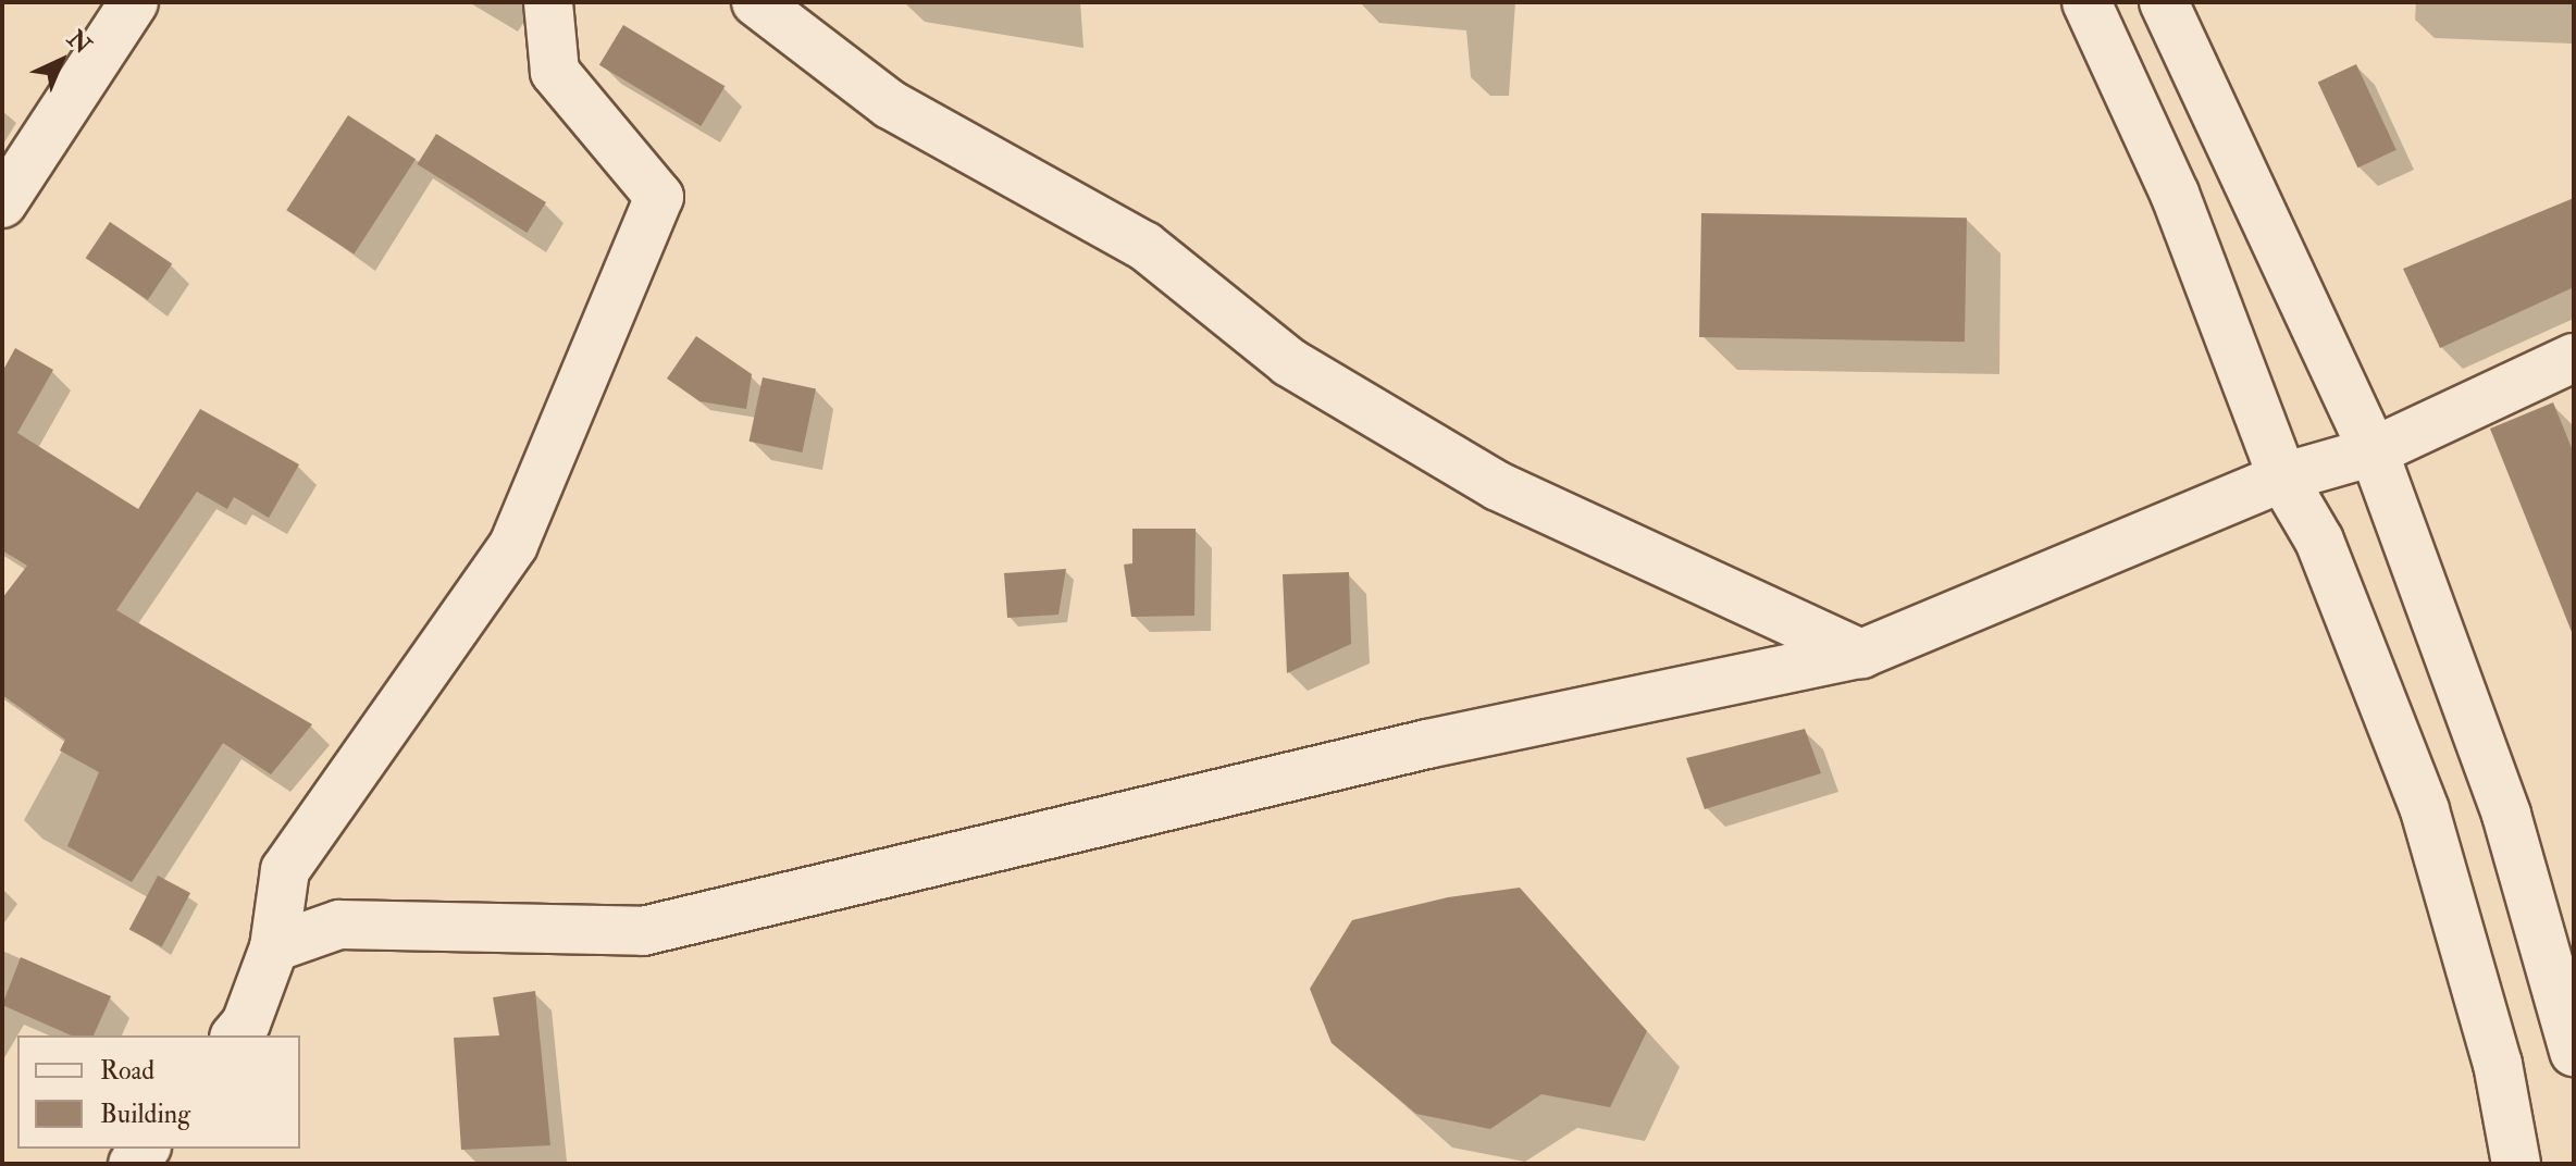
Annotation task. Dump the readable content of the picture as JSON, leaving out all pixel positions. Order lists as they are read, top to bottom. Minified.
{"legend":["Road","Building"],"north":"top right"}
